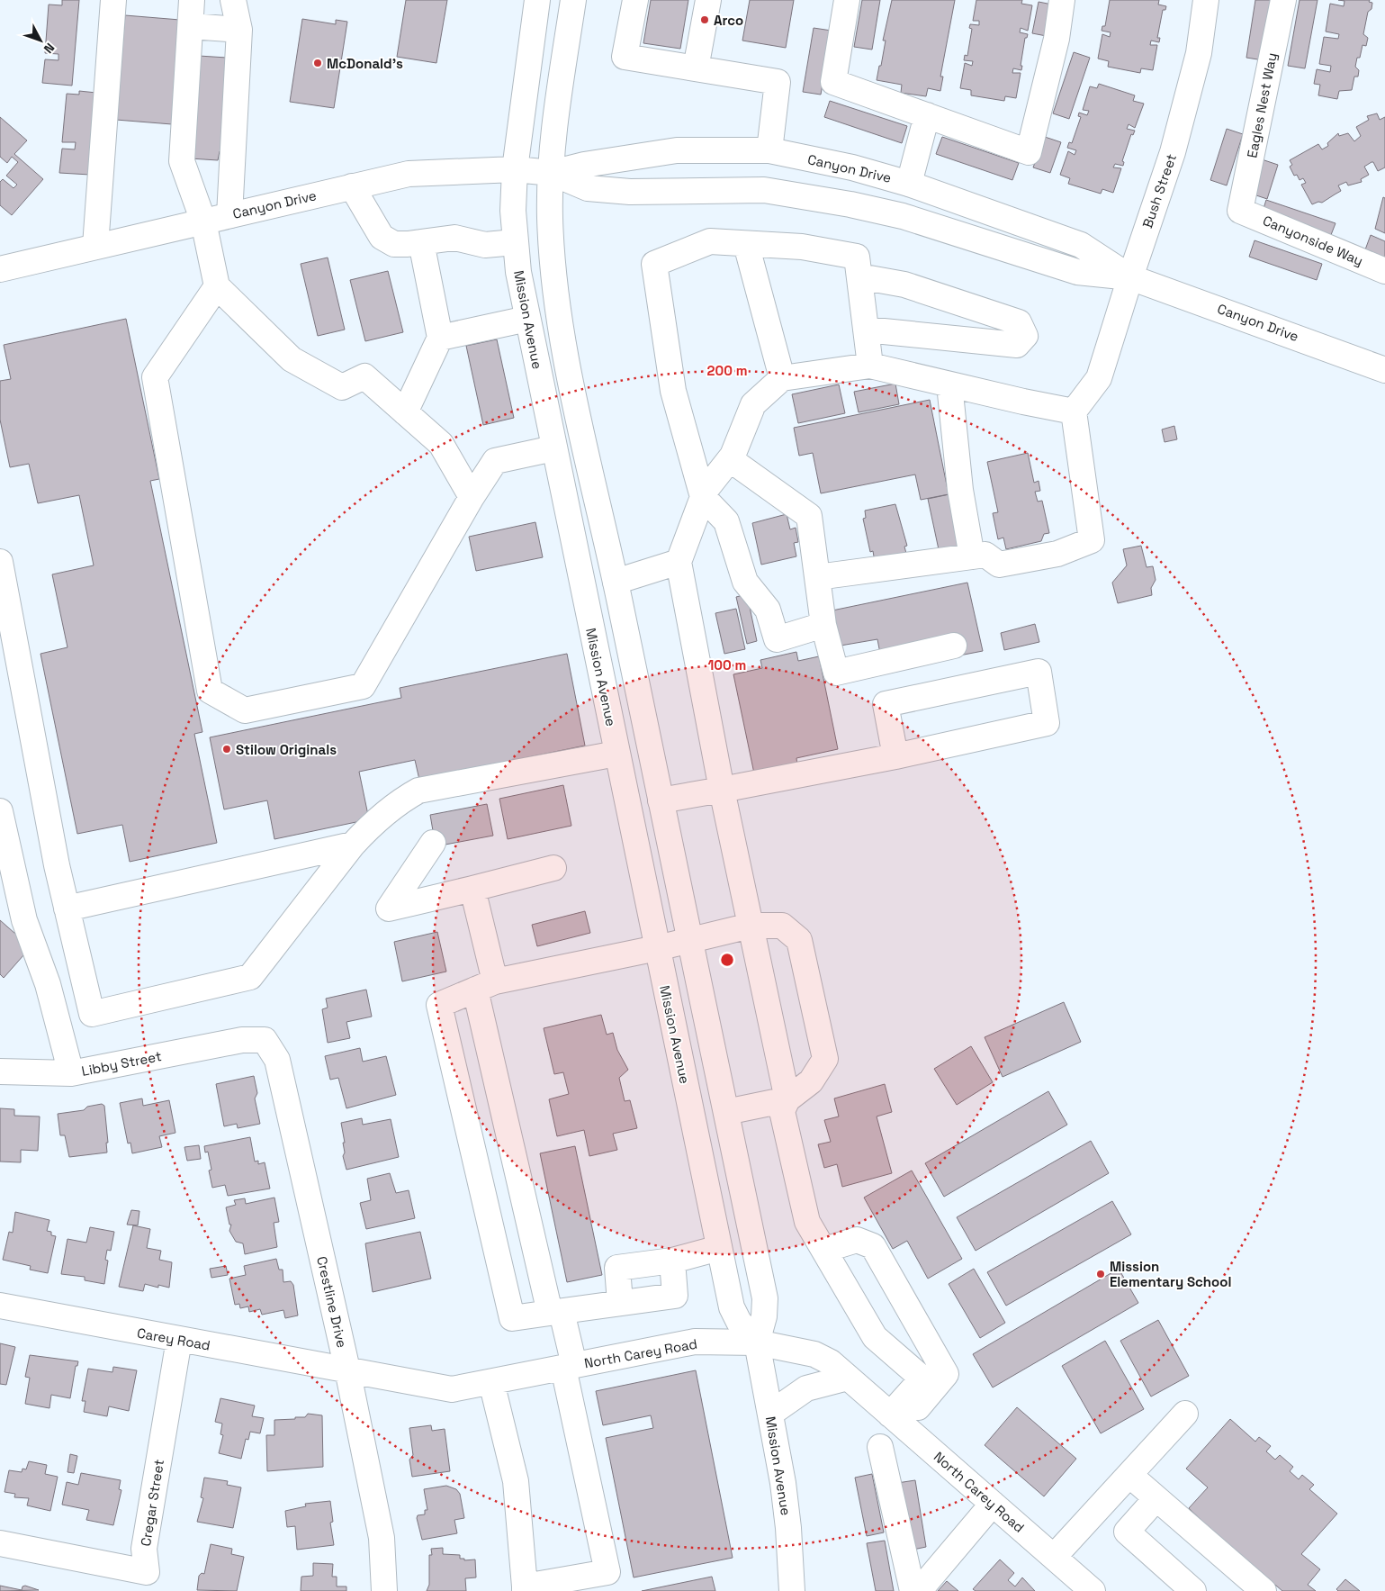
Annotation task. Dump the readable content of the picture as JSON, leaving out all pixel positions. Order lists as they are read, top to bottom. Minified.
{"streets":{"main road":["Eagles Nest Way","Canyon Drive","Bush Street","Canyonside Way","Mission Avenue","Libby Street","Crestline Drive","Carey Road","North Carey Road","Cregar Street"]},"crossings":[["Eagles Nest Way","Canyonside Way"],["Canyon Drive","Bush Street"],["Canyon Drive","Mission Avenue"],["Mission Avenue","North Carey Road"],["Libby Street","Crestline Drive"],["Crestline Drive","Carey Road"],["Crestline Drive","North Carey Road"],["Carey Road","North Carey Road"],["Carey Road","Cregar Street"]],"places":["Arco","McDonald's","Stilow Originals","Mission Elementary School"],"north":"bottom right","rings":["200 m","100 m"]}
